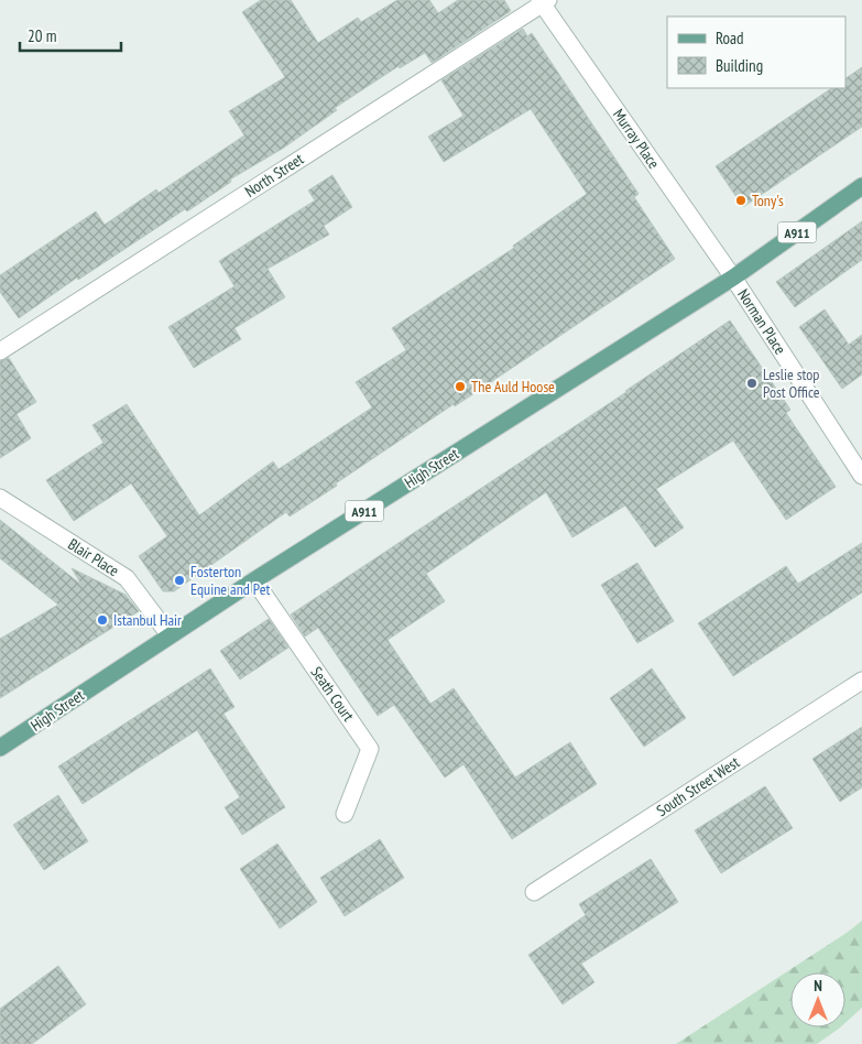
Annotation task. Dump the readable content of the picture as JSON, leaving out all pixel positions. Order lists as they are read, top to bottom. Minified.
{"streets":{"main road":["A911","High Street"],"street":["Murray Place","North Street","Norman Place","Blair Place","Seath Court","South Street West"]},"crossings":[["Murray Place","North Street"],["Murray Place","Norman Place"],["Murray Place","High Street"],["Norman Place","High Street"],["High Street","Blair Place"],["High Street","Seath Court"]],"places":["Tony's","Leslie stop Post Office","The Auld Hoose","Fosterton Equine and Pet","Istanbul Hair"],"legend":["Road","Building"],"scale_bar":"20 m","north":"top"}
